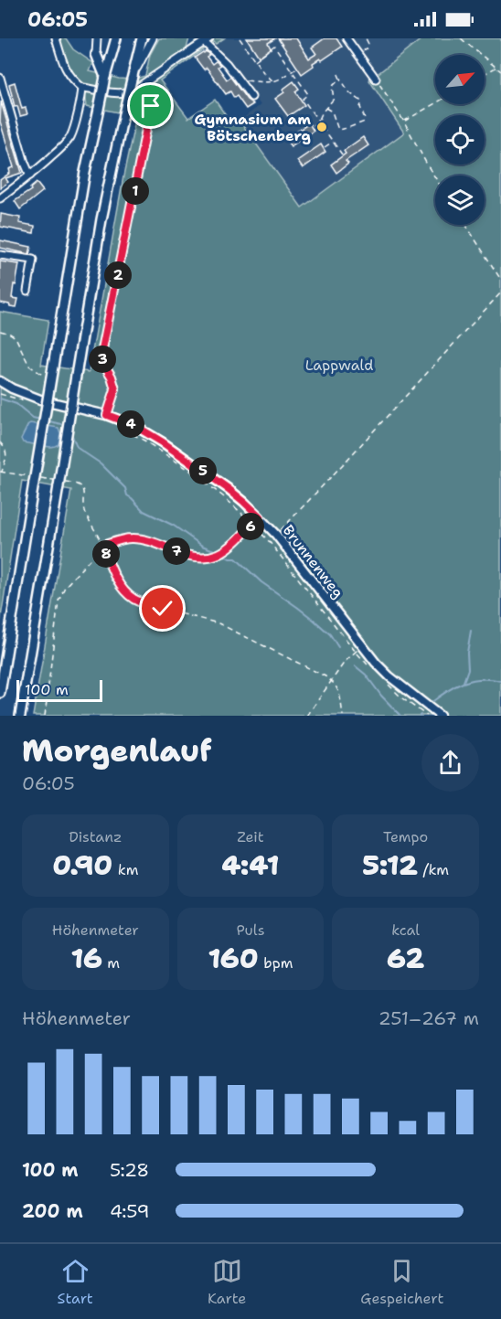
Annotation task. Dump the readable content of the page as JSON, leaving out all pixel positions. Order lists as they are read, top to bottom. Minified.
{"streets":{"main road":["Brunnenweg"]},"parks":["Lappwald"],"places":["Gymnasium am Bötschenberg"],"scale_bar":"100 m","north":"top right","page":{"status":"06:05","pins":["1","2","3","4","5","6","7","8"],"scale":"100 m","heading":["Morgenlauf","06:05"],"stats":[["Distanz","0.90 km"],["Zeit","4:41"],["Tempo","5:12 /km"],["Höhenmeter","16 m"],["Puls","160 bpm"],["kcal","62"]],"chart":["Höhenmeter","251–267 m"],"list":[{"name":"100 m","note":"5:28"},{"name":"200 m","note":"4:59"}],"tabs":["Start","Karte","Gespeichert"]}}
